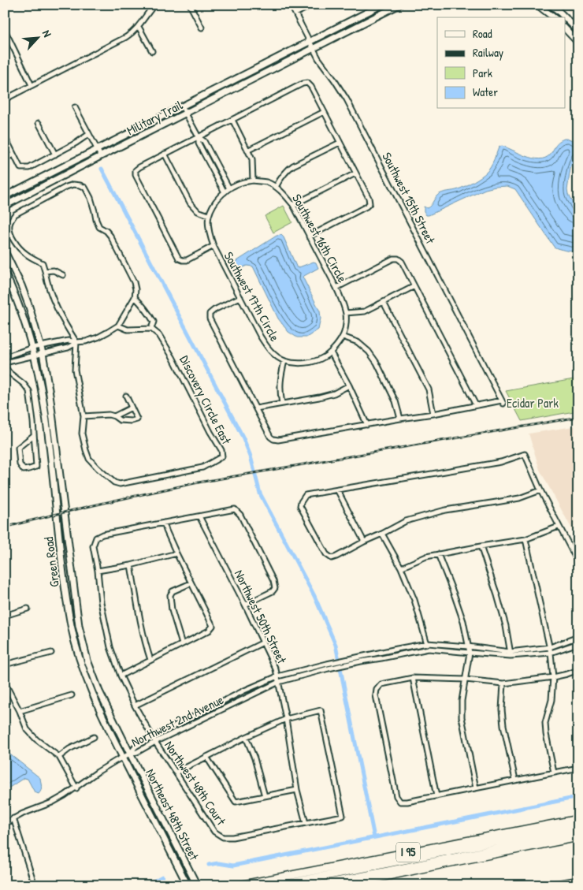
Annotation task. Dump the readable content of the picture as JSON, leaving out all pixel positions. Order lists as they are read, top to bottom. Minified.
{"streets":{"highway":["I 95"],"main road":["Military Trail","Green Road","Northeast 48th Street"],"street":["Southwest 15th Street","Southwest 16th Circle","Southwest 17th Circle","Discovery Circle East","Northwest 50th Street","Northwest 2nd Avenue","Northwest 48th Court"]},"crossings":[["Military Trail","Southwest 15th Street"],["Green Road","Northwest 2nd Avenue"],["Green Road","Northeast 48th Street"],["Northwest 50th Street","Northwest 2nd Avenue"],["Northwest 50th Street","Northwest 48th Court"],["Northwest 2nd Avenue","Northwest 48th Court"],["Northwest 2nd Avenue","Northeast 48th Street"]],"parks":["Ecidar Park"],"legend":["Road","Railway","Park","Water"],"north":"top right"}
